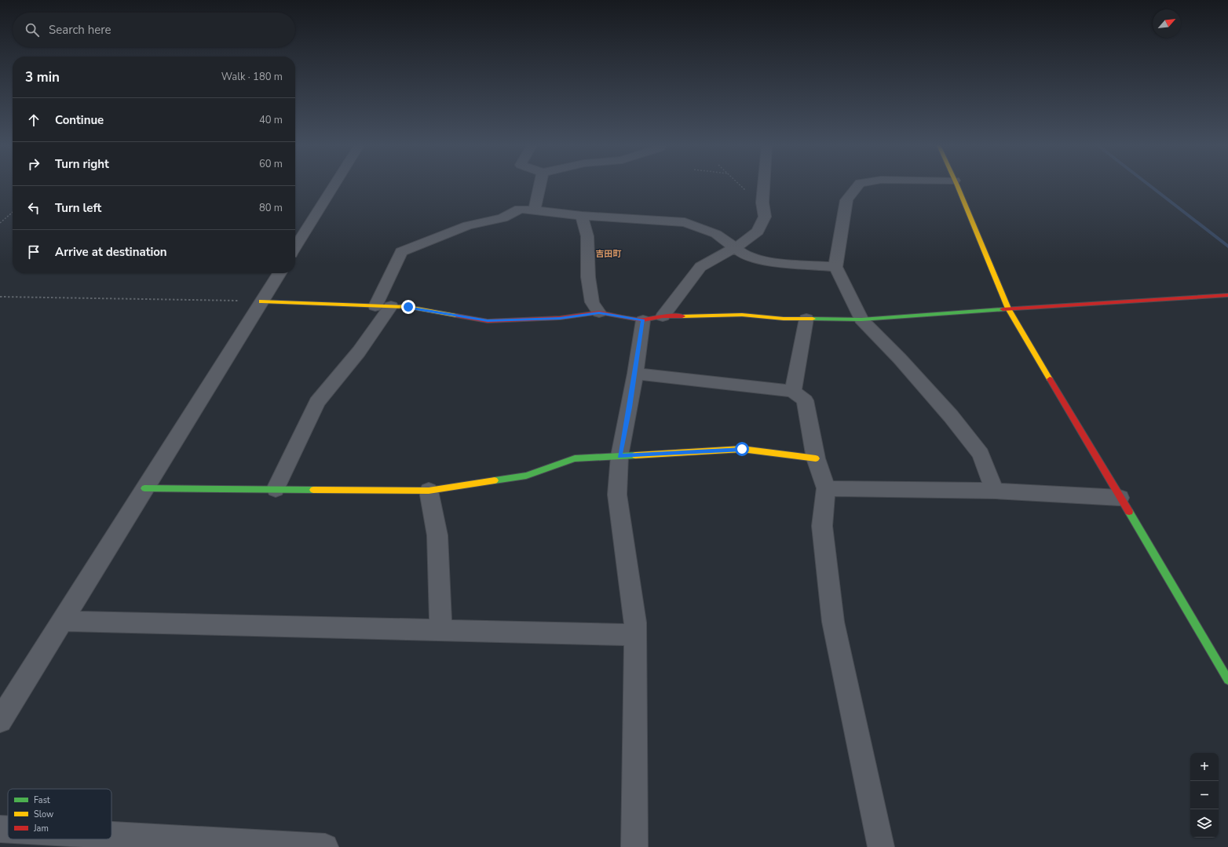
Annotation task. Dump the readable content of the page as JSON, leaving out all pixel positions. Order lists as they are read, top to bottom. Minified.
{"districts":["吉田町"],"legend":["Fast","Slow","Jam"],"north":"top right","page":{"search":"Search here","heading":["3 min","Walk · 180 m"],"list":[["Continue","40 m"],["Turn right","60 m"],["Turn left","80 m"],"Arrive at destination"],"map_buttons":["+","−"]}}
